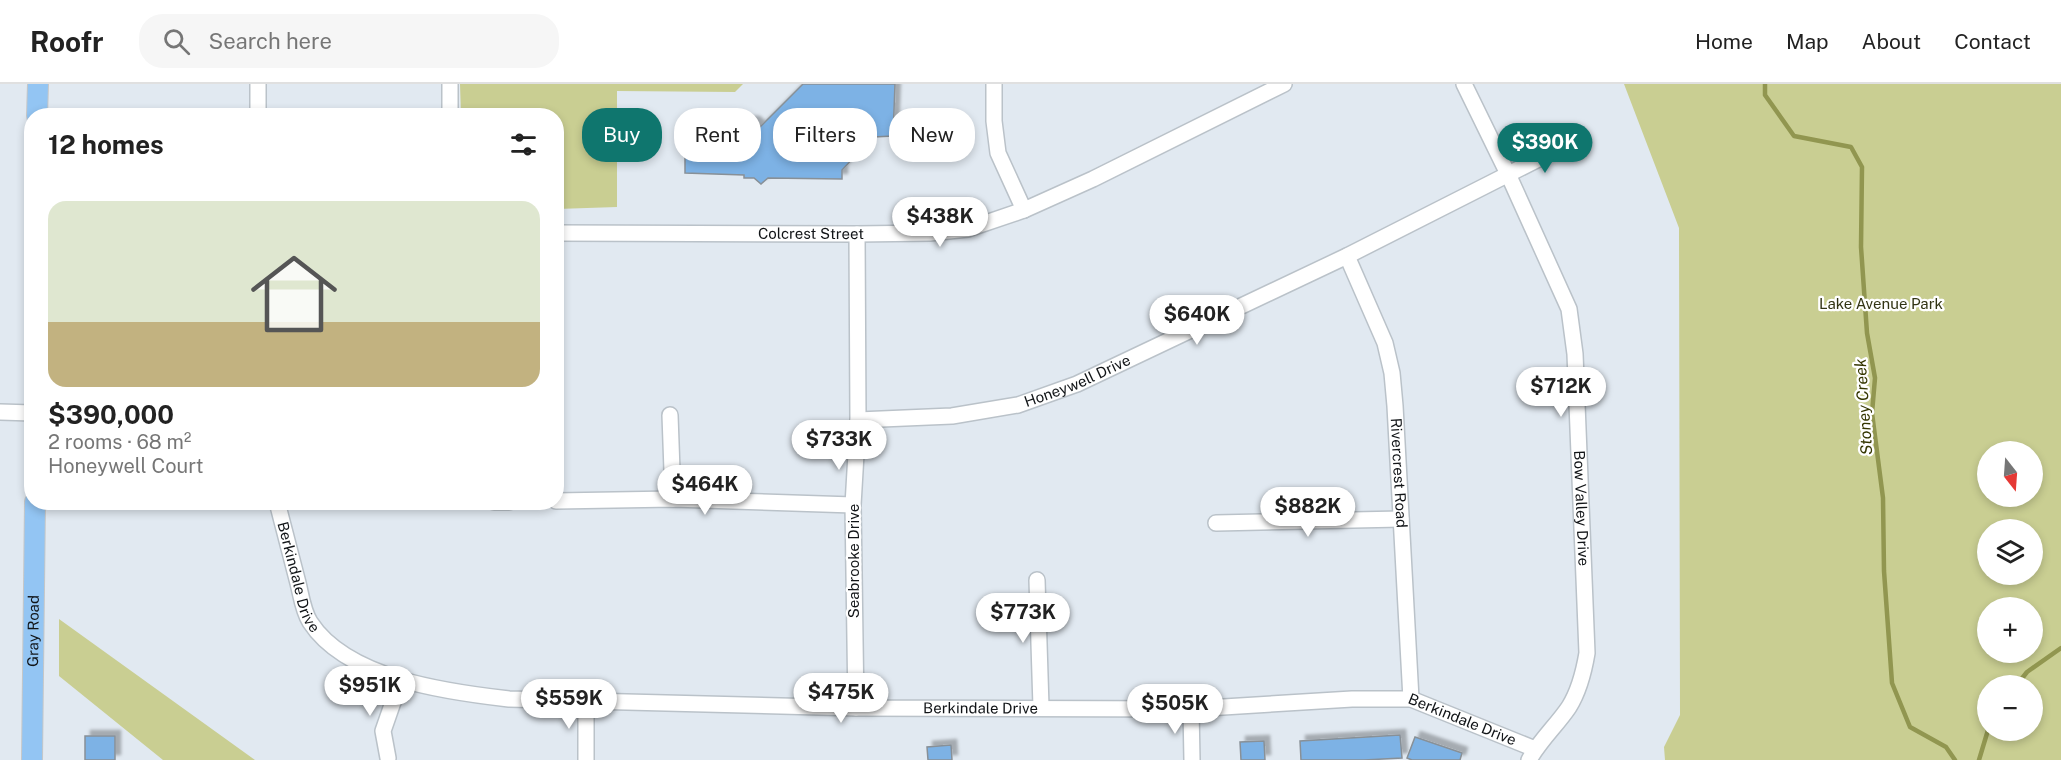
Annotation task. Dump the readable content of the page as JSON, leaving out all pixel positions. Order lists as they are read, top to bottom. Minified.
{"streets":{"main road":["Gray Road"],"street":["Colcrest Street","Honeywell Drive","Rivercrest Road","Bow Valley Drive","Seabrooke Drive","Berkindale Drive"]},"crossings":[["Colcrest Street","Seabrooke Drive"],["Honeywell Drive","Rivercrest Road"],["Honeywell Drive","Bow Valley Drive"],["Honeywell Drive","Seabrooke Drive"],["Rivercrest Road","Berkindale Drive"],["Bow Valley Drive","Berkindale Drive"],["Seabrooke Drive","Berkindale Drive"]],"water":["Stoney Creek"],"parks":["Lake Avenue Park"],"north":"bottom","page":{"header":"Roofr","search":"Search here","nav":["Home","Map","About","Contact"],"chip":["Buy","Rent","Filters","New"],"heading":"12 homes","price":["$390K","$438K","$640K","$712K","$733K","$464K","$882K","$773K","$951K","$475K","$559K","$505K"],"list":[{"name":"$390,000","note":"2 rooms · 68 m² · Honeywell Court"}],"map_buttons":["+","−"]}}
